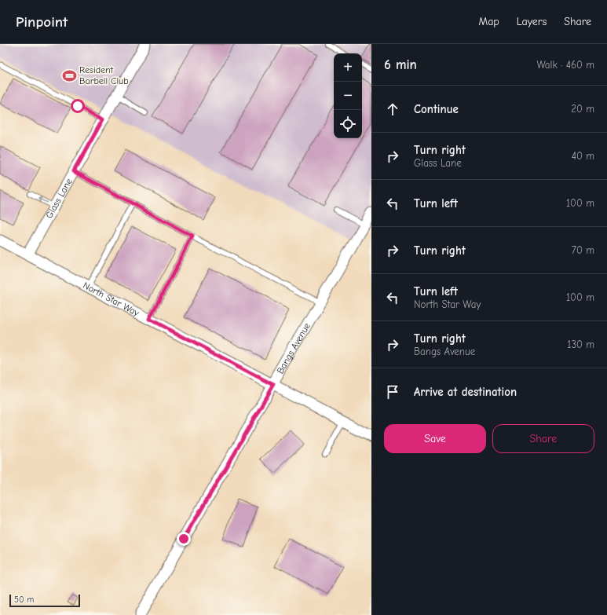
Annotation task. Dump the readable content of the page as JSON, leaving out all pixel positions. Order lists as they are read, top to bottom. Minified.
{"streets":{"street":["Glass Lane","North Star Way","Bangs Avenue"]},"crossings":[["Glass Lane","North Star Way"],["North Star Way","Bangs Avenue"]],"places":{"sports":["Resident Barbell Club"]},"scale_bar":"50 m","page":{"header":"Pinpoint","nav":["Map","Layers","Share"],"heading":["6 min","Walk · 460 m"],"map_buttons":["+","−"],"list":[["Continue","20 m"],["Turn right","Glass Lane","40 m"],["Turn left","100 m"],["Turn right","70 m"],["Turn left","North Star Way","100 m"],["Turn right","Bangs Avenue","130 m"],"Arrive at destination"],"buttons":["Save","Share"],"scale":"50 m"}}
